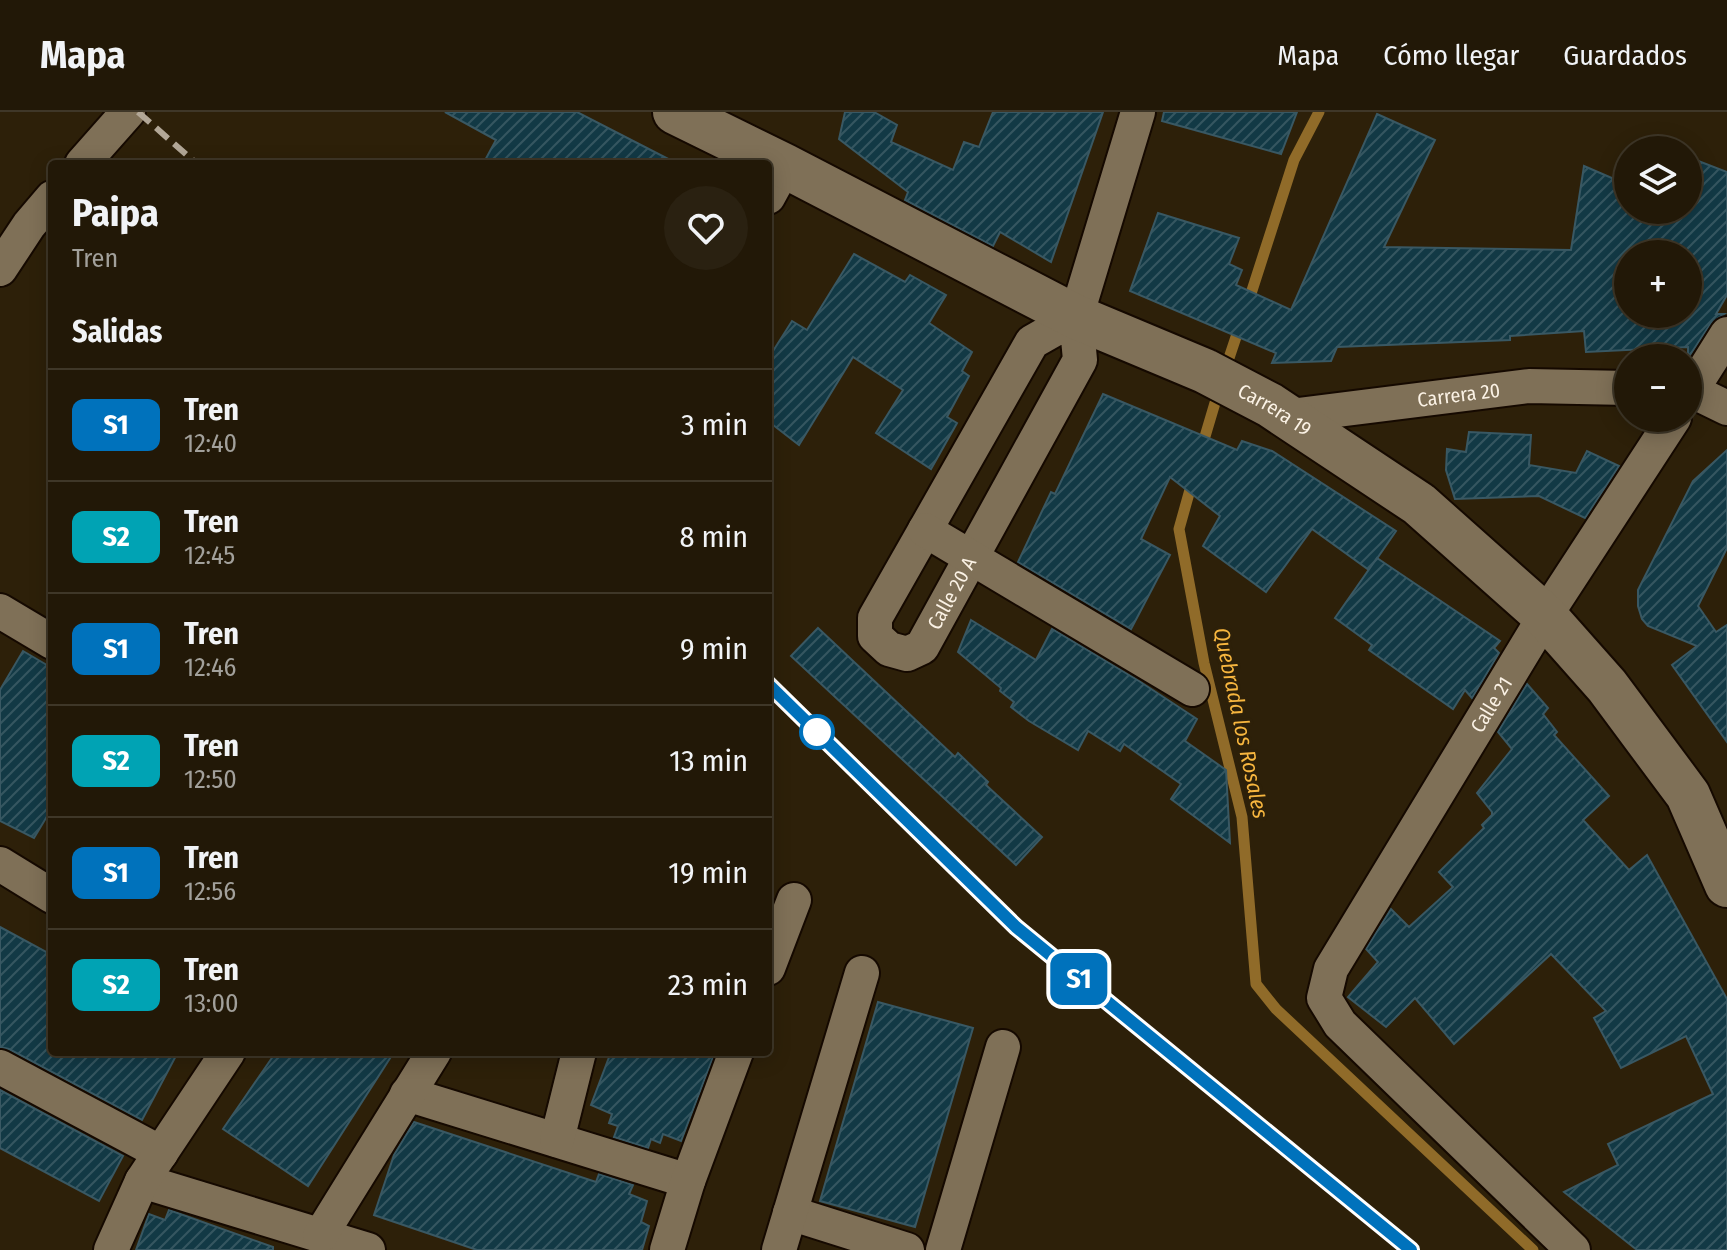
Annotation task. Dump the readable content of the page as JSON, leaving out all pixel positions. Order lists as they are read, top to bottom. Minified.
{"streets":{"street":["Carrera 20","Carrera 19","Calle 20 A","Calle 21"]},"crossings":[["Carrera 20","Carrera 19"],["Carrera 19","Calle 20 A"],["Carrera 19","Calle 21"]],"water":["Quebrada los Rosales"],"page":{"header":"Mapa","nav":["Mapa","Cómo llegar","Guardados"],"on_map":"S1","map_buttons":["+","−"],"heading":[["Paipa","Tren"],"Salidas"],"list":[{"mark":"S1","name":"Tren","note":"12:40","value":"3 min"},{"mark":"S2","name":"Tren","note":"12:45","value":"8 min"},{"mark":"S1","name":"Tren","note":"12:46","value":"9 min"},{"mark":"S2","name":"Tren","note":"12:50","value":"13 min"},{"mark":"S1","name":"Tren","note":"12:56","value":"19 min"},{"mark":"S2","name":"Tren","note":"13:00","value":"23 min"}]}}
